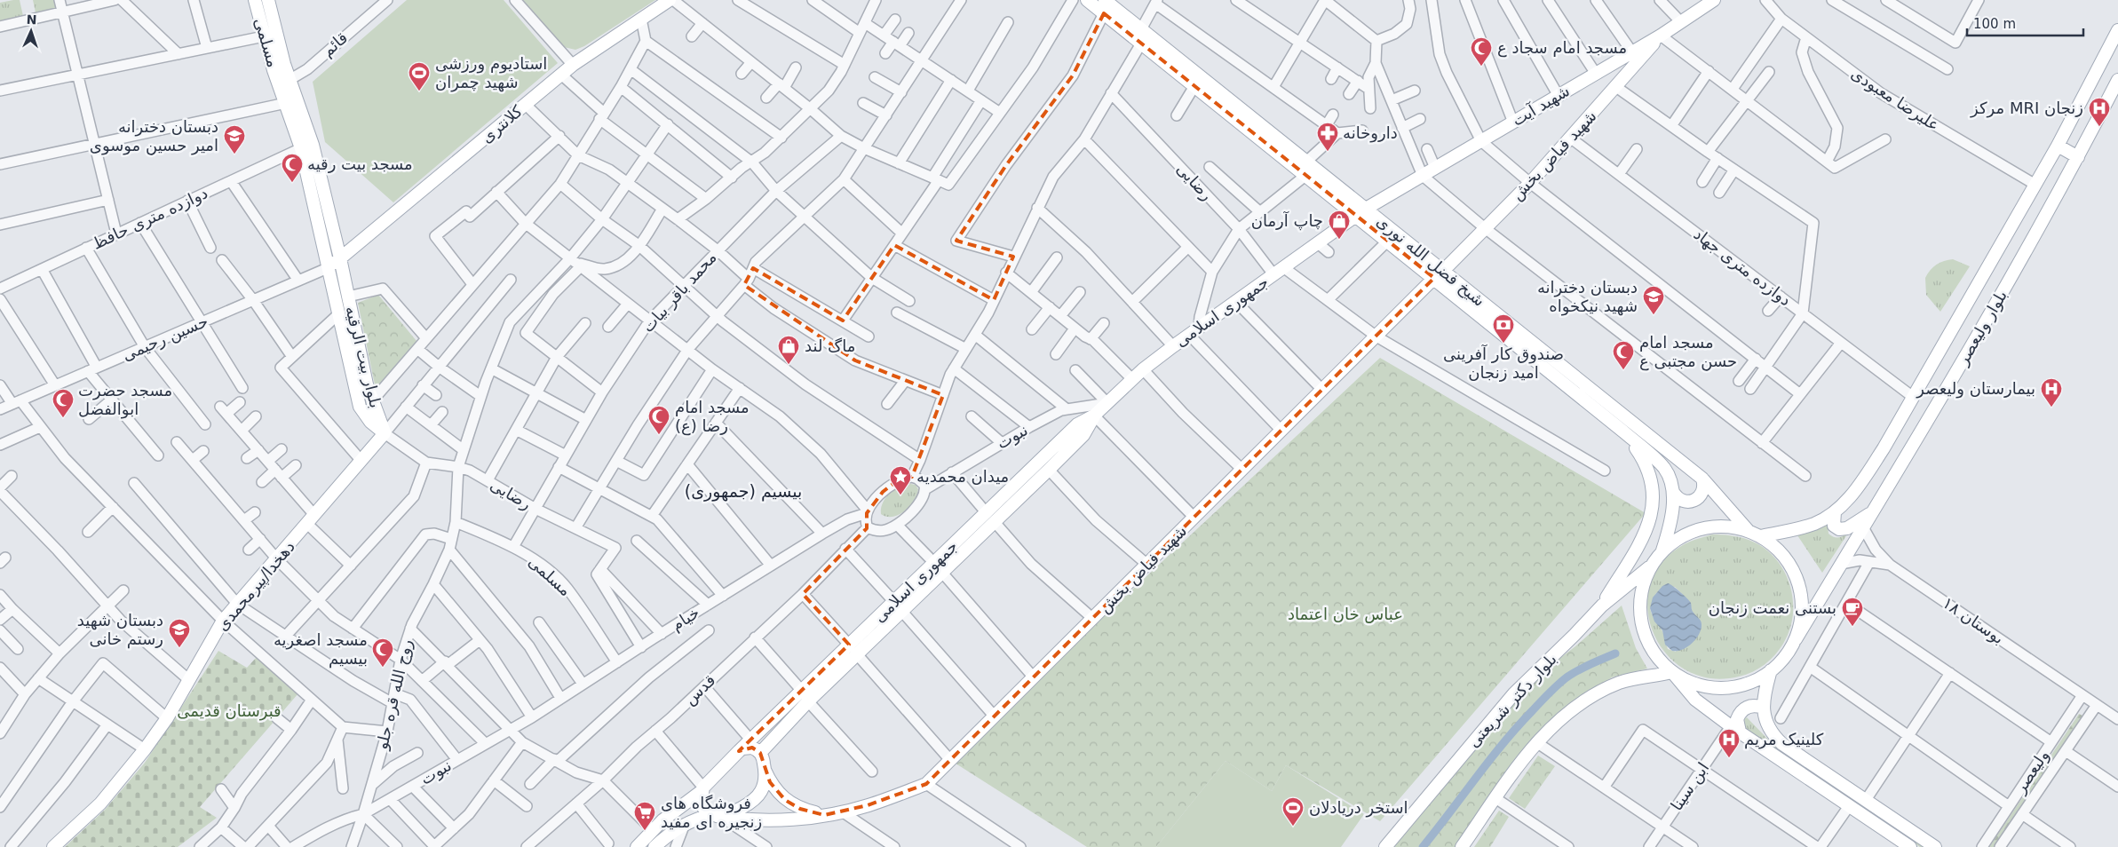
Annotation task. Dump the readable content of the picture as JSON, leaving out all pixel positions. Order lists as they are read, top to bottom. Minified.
{"streets":{"main road":["مسلمی","شهید آیت","کلانتری","شهید فیاض بخش","شیخ فضل الله نوری","جمهوری اسلامی","بلوار ولیعصر","بلوار بیت الرقیه","دهخدا/پیرمحمدی","بلوار دکتر شریعتی"],"street":["قائم","علیرضا معبودی","رضایی","دوازده متری حافظ","دوازده متری جهاد","محمد باقر بیات","حسین رحیمی","نبوت","خیام","بوستان ۱۸","قدس","روح الله قره جلو","ولیعصر","ابن سینا"]},"crossings":[["مسلمی","قائم"],["مسلمی","محمد باقر بیات"],["مسلمی","بلوار بیت الرقیه"],["مسلمی","خیام"],["مسلمی","روح الله قره جلو"],["قائم","بلوار بیت الرقیه"],["علیرضا معبودی","بلوار ولیعصر"],["شهید آیت","شهید فیاض بخش"],["شهید آیت","شیخ فضل الله نوری"],["شهید آیت","جمهوری اسلامی"],["کلانتری","حسین رحیمی"],["کلانتری","بلوار بیت الرقیه"],["شهید فیاض بخش","رضایی"],["شهید فیاض بخش","شیخ فضل الله نوری"],["شهید فیاض بخش","دوازده متری جهاد"],["رضایی","محمد باقر بیات"],["رضایی","جمهوری اسلامی"],["رضایی","بلوار بیت الرقیه"],["رضایی","دهخدا/پیرمحمدی"],["رضایی","روح الله قره جلو"],["دوازده متری حافظ","بلوار بیت الرقیه"],["شیخ فضل الله نوری","جمهوری اسلامی"],["دوازده متری جهاد","بلوار ولیعصر"],["جمهوری اسلامی","نبوت"],["بلوار ولیعصر","بوستان ۱۸"],["حسین رحیمی","بلوار بیت الرقیه"],["بلوار بیت الرقیه","دهخدا/پیرمحمدی"],["نبوت","خیام"],["نبوت","روح الله قره جلو"],["بوستان ۱۸","ولیعصر"]],"districts":["(بیسیم (جمهوری"],"parks":["عباس خان اعتماد","قبرستان قدیمى"],"places":{"mosque":["مسجد امام سجاد ع","مسجد بیت رقیه","مسجد امام حسن مجتبی ع","مسجد حضرت ابوالفضل","مسجد امام رضا (ع)","مسجد اصغریه بیسیم"],"sports":["استادیوم ورزشی شهید چمران","استخر دریادلان"],"hospital":["مرکز MRI زنجان","بیمارستان ولیعصر","کلینیک مریم"],"pharmacy":["داروخانه"],"school or university":["دبستان دخترانه امیر حسین موسوی","دبستان دخترانه شهید نیکخواه","دبستان شهید رستم خانی"],"shop":["چاپ آرمان","ماگ لند"],"bank":["صندوق کار آفرینی امید زنجان"],"place":["میدان محمدیه"],"cafe":["بستنی نعمت زنجان"],"supermarket":["فروشگاه های زنجیره ای مفید"]},"scale_bar":"100 m","north":"top"}
